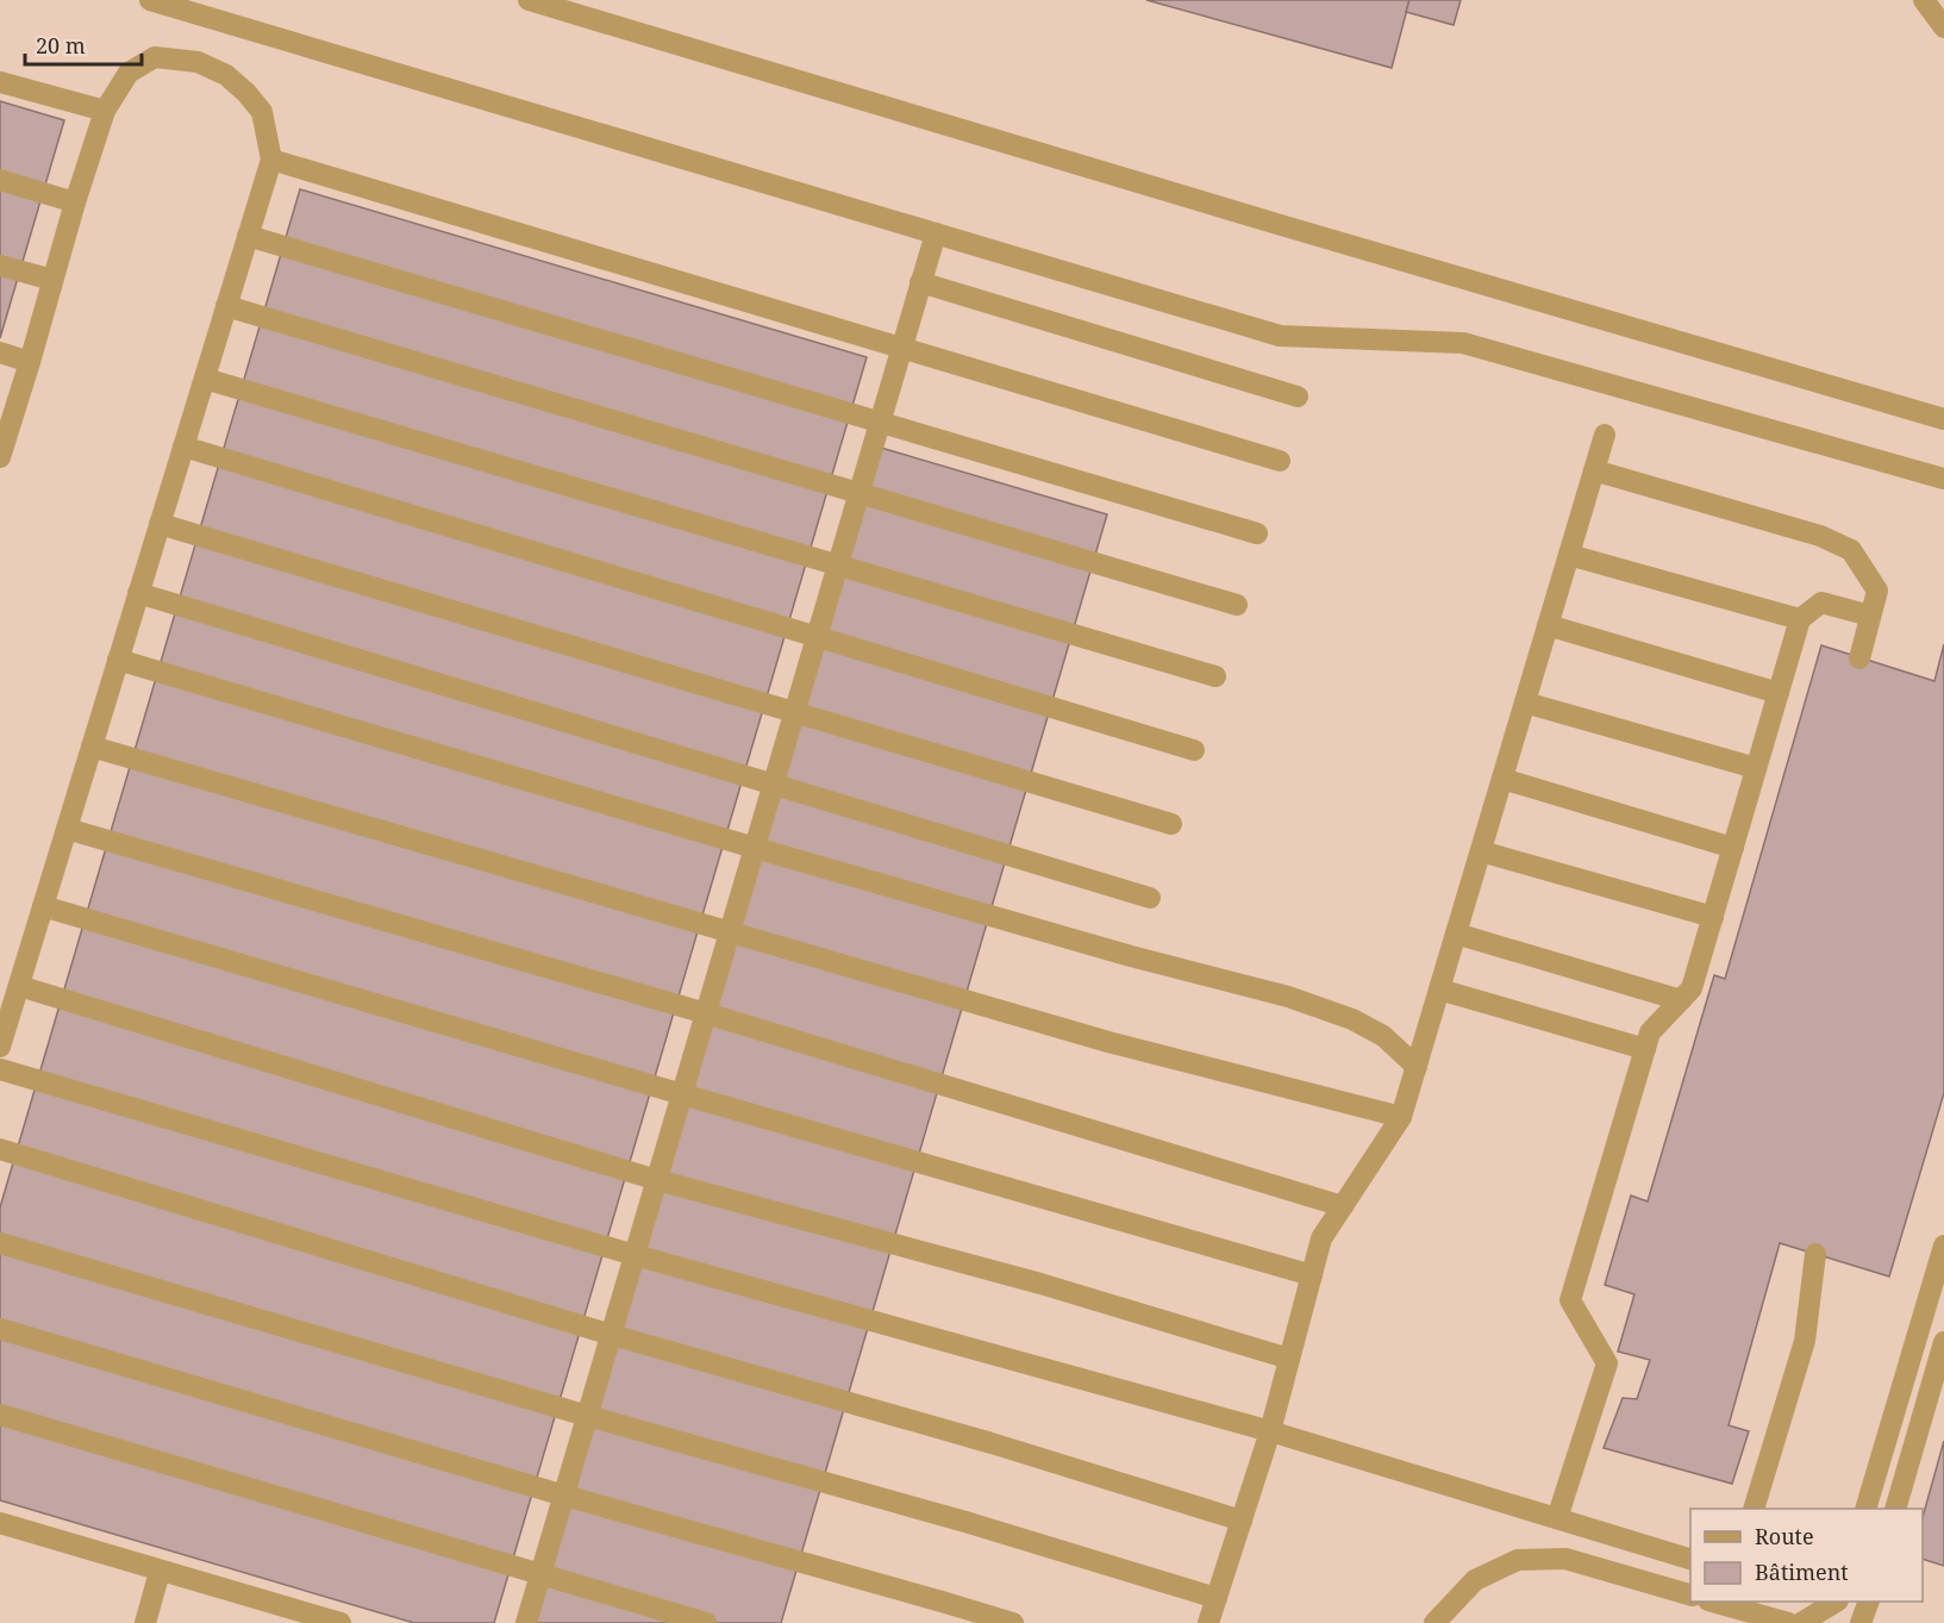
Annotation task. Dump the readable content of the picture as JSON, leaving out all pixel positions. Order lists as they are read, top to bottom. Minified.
{"legend":["Route","Bâtiment"],"scale_bar":"20 m"}
